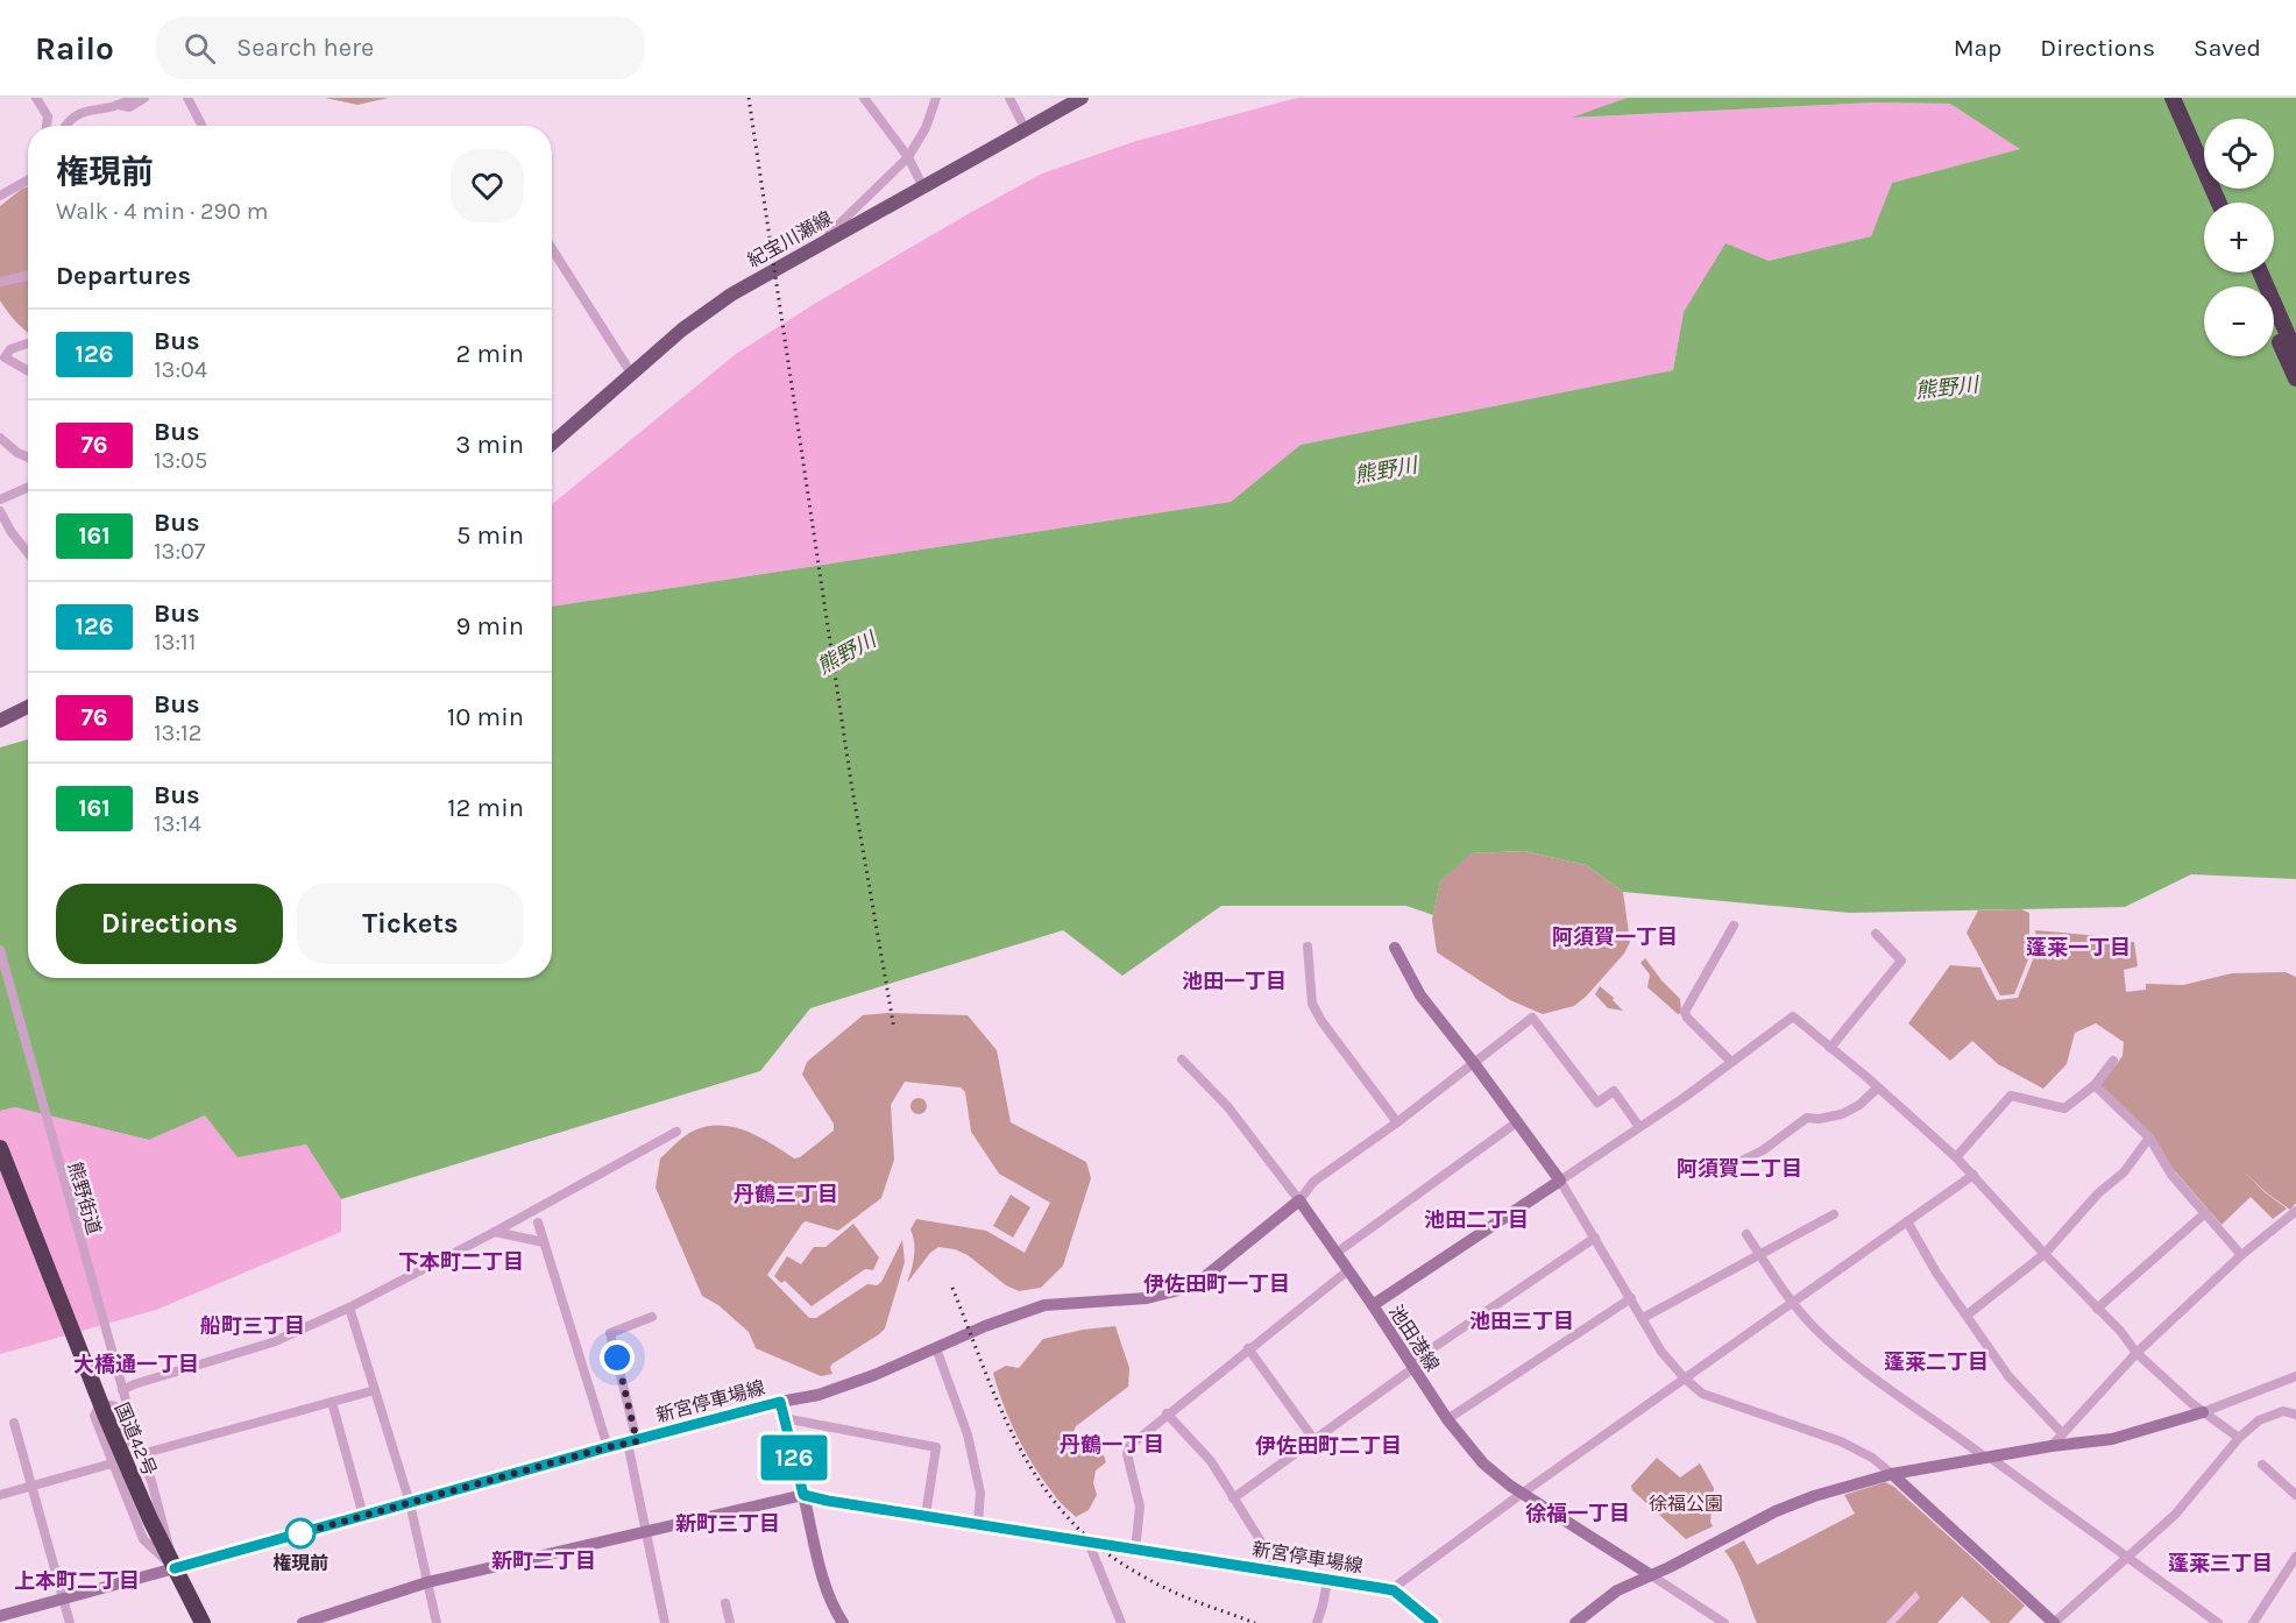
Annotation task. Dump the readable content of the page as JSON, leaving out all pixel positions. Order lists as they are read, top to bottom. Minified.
{"streets":{"highway":["国道42号"],"main road":["紀宝川瀬線","新宮停車場線"],"street":["熊野街道","池田港線"]},"crossings":[["新宮停車場線","国道42号"]],"districts":["阿須賀一丁目","蓬莱一丁目","池田一丁目","阿須賀二丁目","丹鶴三丁目","池田二丁目","下本町二丁目","伊佐田町一丁目","池田三丁目","船町三丁目","蓬莱二丁目","大橋通一丁目","丹鶴一丁目","伊佐田町二丁目","徐福一丁目","新町三丁目","新町二丁目","蓬莱三丁目","上本町二丁目"],"water":["熊野川"],"parks":["徐福公園"],"places":["権現前"],"lines":["bus line 126"],"page":{"header":"Railo","search":"Search here","nav":["Map","Directions","Saved"],"on_map":"126","map_buttons":["+","−"],"heading":[["権現前","Walk · 4 min · 290 m"],"Departures"],"list":[{"mark":"126","name":"Bus","note":"13:04","value":"2 min"},{"mark":"76","name":"Bus","note":"13:05","value":"3 min"},{"mark":"161","name":"Bus","note":"13:07","value":"5 min"},{"mark":"126","name":"Bus","note":"13:11","value":"9 min"},{"mark":"76","name":"Bus","note":"13:12","value":"10 min"},{"mark":"161","name":"Bus","note":"13:14","value":"12 min"}],"buttons":["Directions","Tickets"]}}
